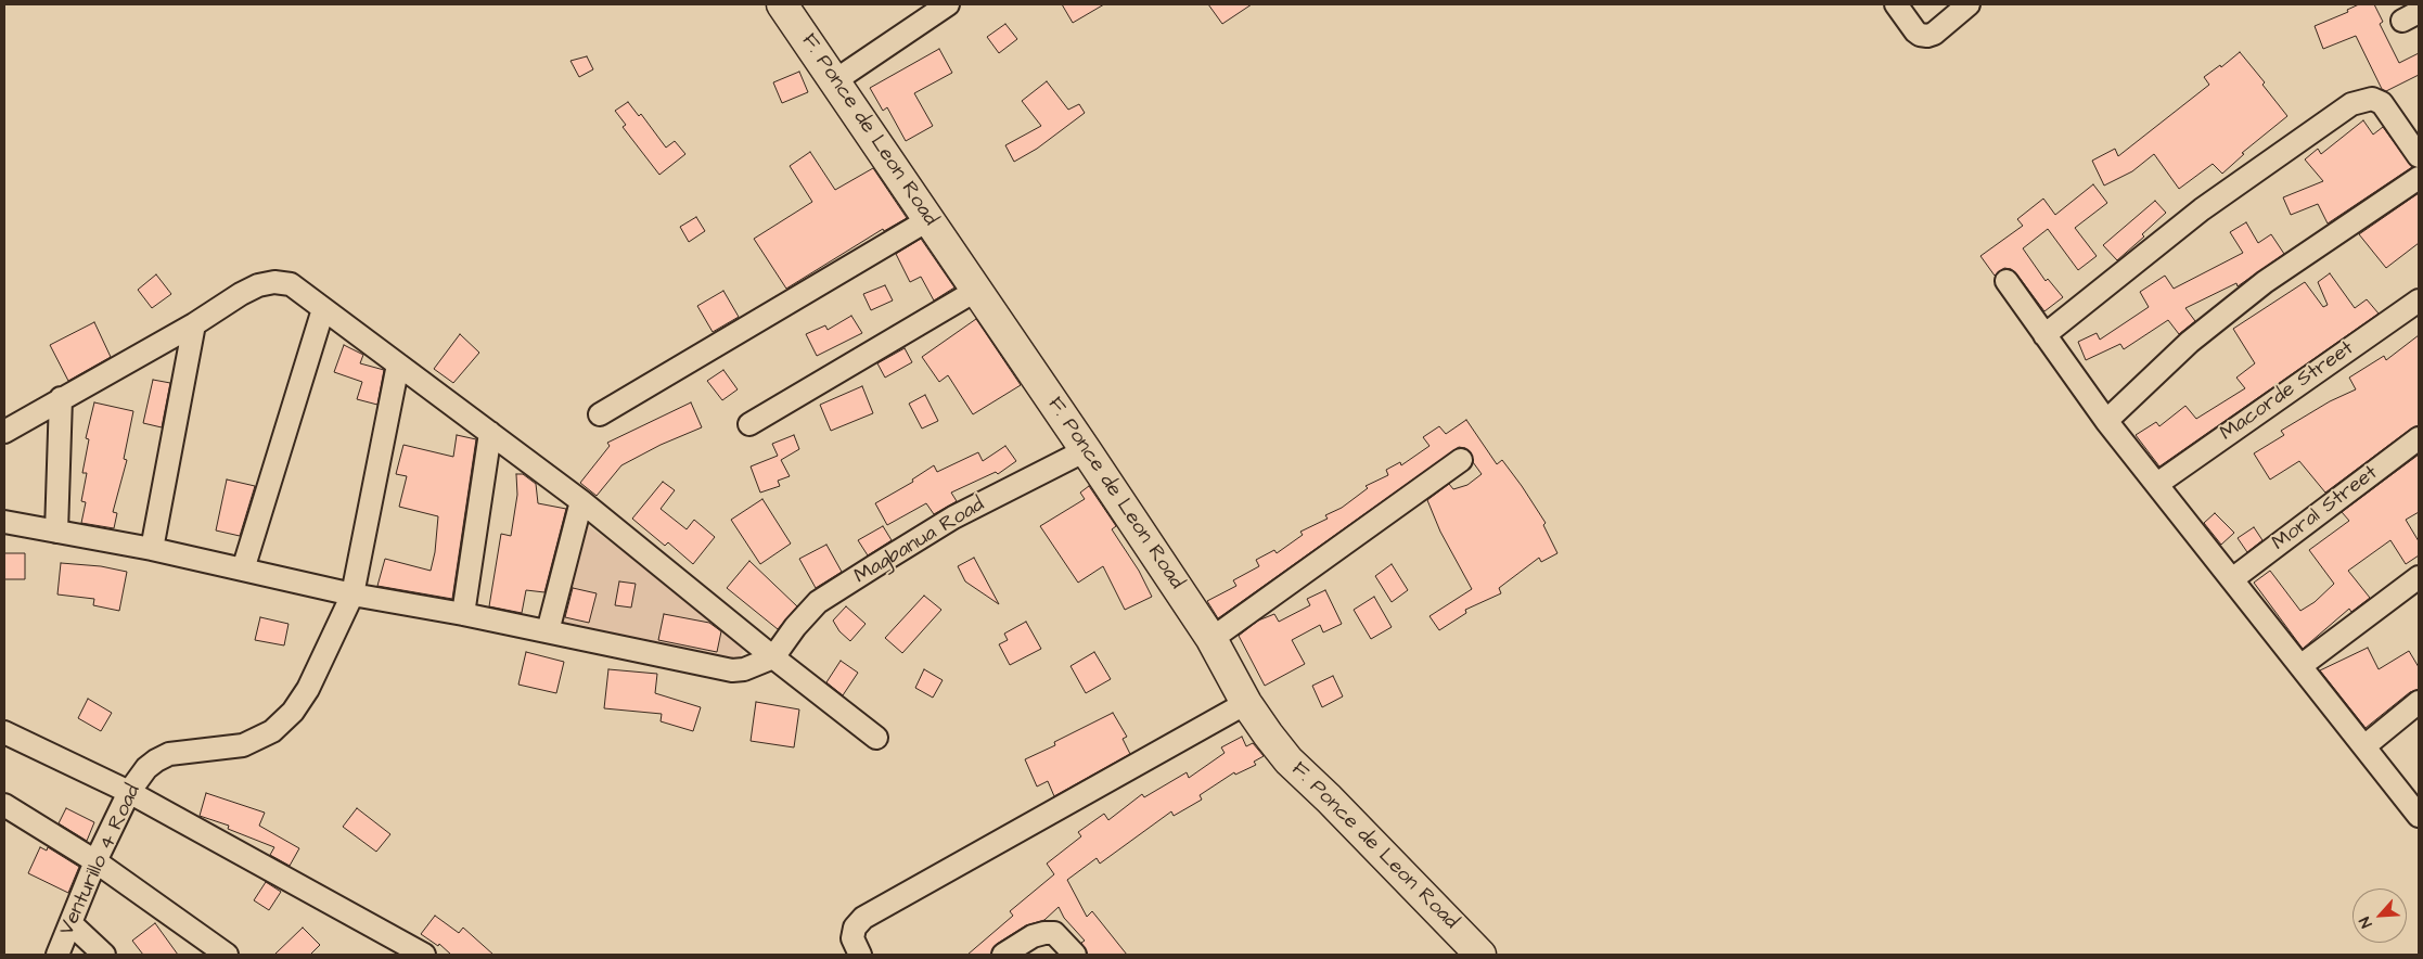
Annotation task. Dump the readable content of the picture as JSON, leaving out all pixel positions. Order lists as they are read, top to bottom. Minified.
{"streets":{"street":["F. Ponce de Leon Road","Macorde Street","Moral Street","Magbanua Road","Venturillo 4 Road"]},"crossings":[["F. Ponce de Leon Road","Magbanua Road"]],"north":"bottom left"}
